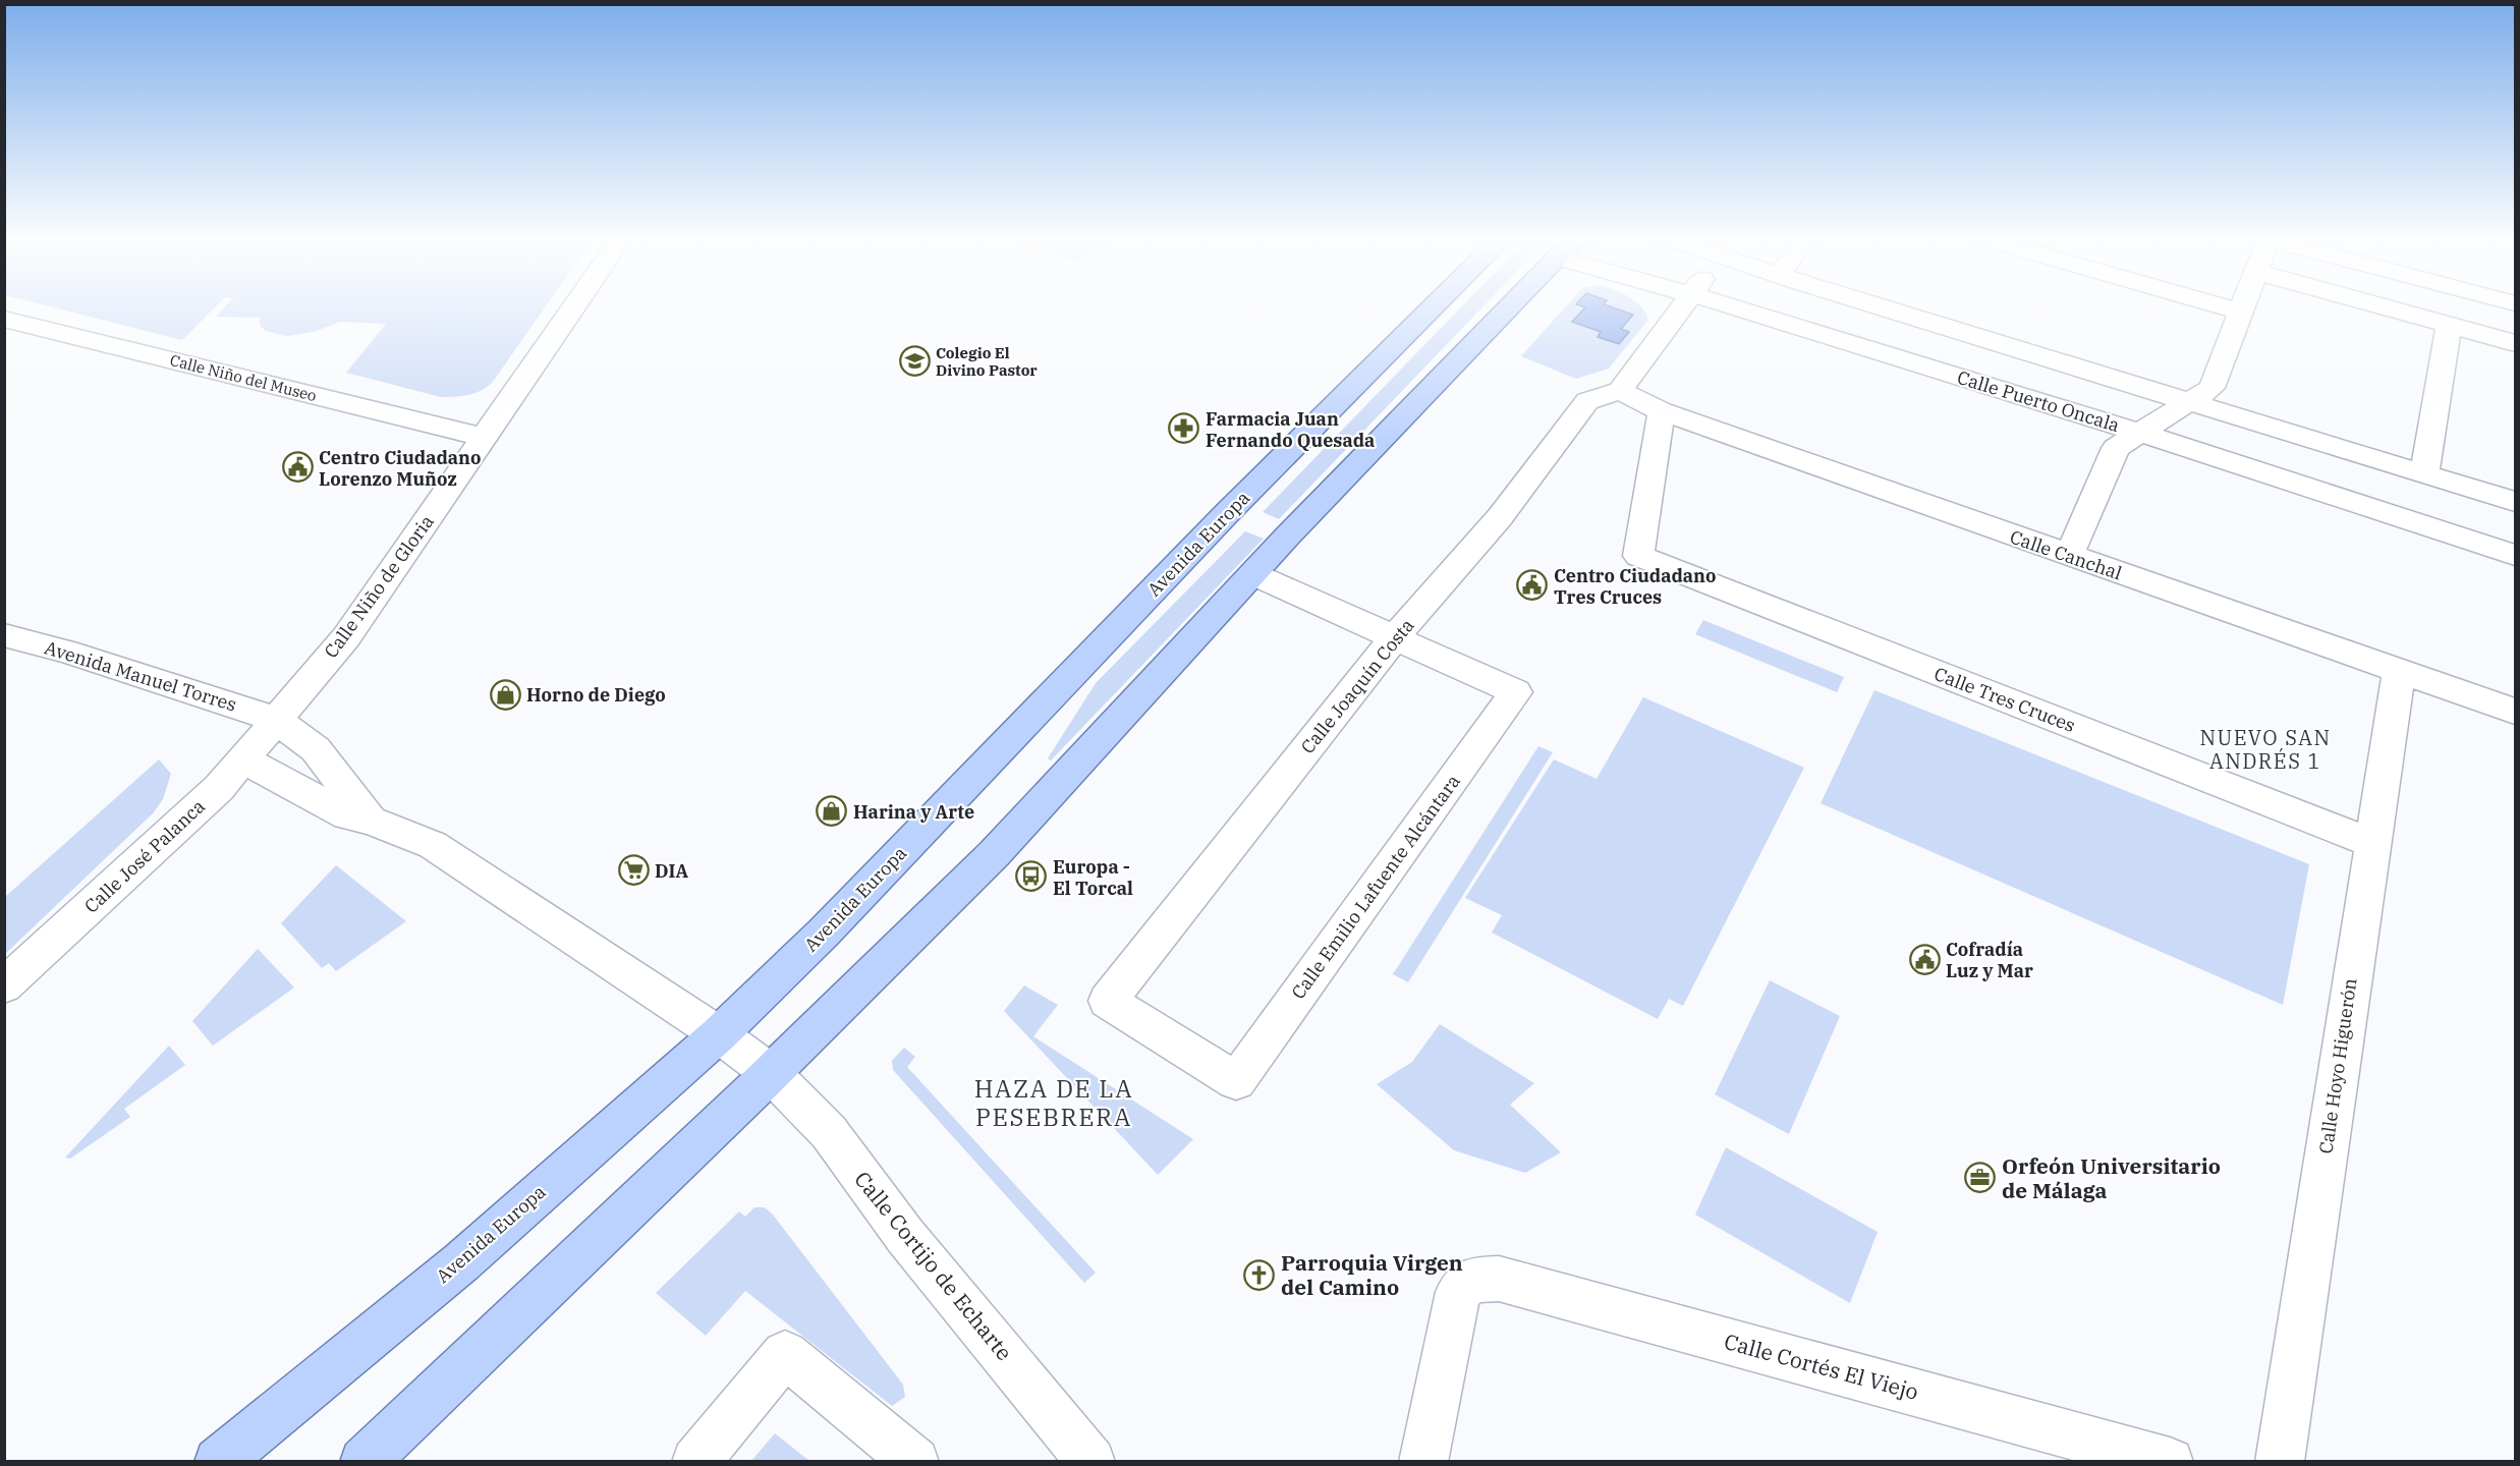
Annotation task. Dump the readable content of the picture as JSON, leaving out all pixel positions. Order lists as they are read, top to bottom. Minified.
{"streets":{"main road":["Avenida Europa"],"street":["Calle Niño del Museo","Calle Puerto Oncala","Calle Canchal","Calle Niño de Gloria","Avenida Manuel Torres","Calle Joaquín Costa","Calle Tres Cruces","Calle José Palanca","Calle Emilio Lafuente Alcántara","Calle Hoyo Higuerón","Calle Cortijo de Echarte","Calle Cortés El Viejo"]},"crossings":[["Calle Niño del Museo","Calle Niño de Gloria"],["Avenida Europa","Calle Cortijo de Echarte"],["Calle Canchal","Calle Joaquín Costa"],["Calle Canchal","Calle Tres Cruces"],["Calle Canchal","Calle Hoyo Higuerón"],["Calle Niño de Gloria","Avenida Manuel Torres"],["Calle Niño de Gloria","Calle José Palanca"],["Avenida Manuel Torres","Calle José Palanca"],["Calle Joaquín Costa","Calle Emilio Lafuente Alcántara"],["Calle Tres Cruces","Calle Hoyo Higuerón"]],"districts":["NUEVO SAN ANDRÉS 1","HAZA DE LA PESEBRERA"],"places":{"school or university":["Colegio El Divino Pastor"],"pharmacy":["Farmacia Juan Fernando Quesada"],"public building":["Centro Ciudadano Lorenzo Muñoz","Centro Ciudadano Tres Cruces","Cofradía Luz y Mar"],"shop":["Horno de Diego","Harina y Arte"],"supermarket":["DIA"],"bus stop":["Europa - El Torcal"],"office":["Orfeón Universitario de Málaga"],"church":["Parroquia Virgen del Camino"]}}
